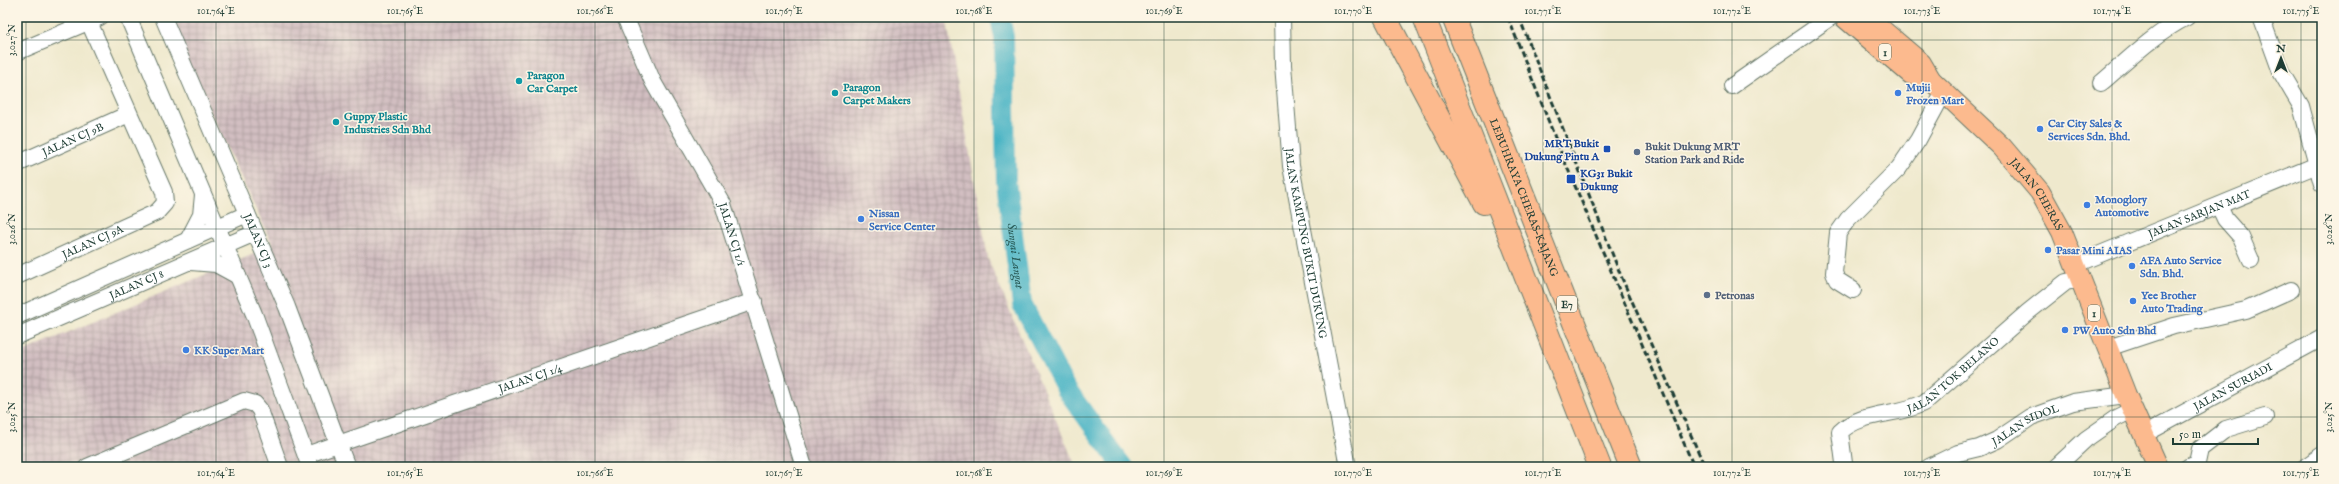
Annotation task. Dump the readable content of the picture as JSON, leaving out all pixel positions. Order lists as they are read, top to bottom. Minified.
{"streets":{"highway":["LEBUHRAYA CHERAS–KAJANG","E7"],"main road":["1","JALAN CHERAS"],"street":["JALAN CJ 9B","JALAN SARJAN MAT","JALAN CJ 1/1","JALAN CJ 3","JALAN CJ 9A","JALAN KAMPUNG BUKIT DUKUNG","JALAN CJ 8","JALAN TOK BELANO","JALAN CJ 1/4","JALAN SURIADI","JALAN SIDOL"]},"crossings":[["JALAN CJ 9B","JALAN CJ 9A"],["JALAN CHERAS","JALAN SARJAN MAT"],["JALAN CHERAS","JALAN TOK BELANO"],["JALAN CHERAS","JALAN SURIADI"],["JALAN CHERAS","JALAN SIDOL"],["JALAN SARJAN MAT","JALAN TOK BELANO"],["JALAN CJ 1/1","JALAN CJ 1/4"],["JALAN CJ 3","JALAN CJ 8"],["JALAN CJ 3","JALAN CJ 1/4"]],"water":["Sungai Langat"],"places":{"other":["Paragon Car Carpet","Paragon Carpet Makers","Mujii Frozen Mart","Guppy Plastic Industries Sdn Bhd","Car City Sales & Services Sdn. Bhd.","Bukit Dukung MRT Station Park and Ride","Monoglory Automotive","Nissan Service Center","Pasar Mini AIAS","AFA Auto Service Sdn. Bhd.","Petronas","Yee Brother Auto Trading","PW Auto Sdn Bhd","KK Super Mart"],"transit":["MRT Bukit Dukung Pintu A","KG31 Bukit Dukung"]},"scale_bar":"50 m","north":"top","coordinates":["101.764°E","101.765°E","101.766°E","101.767°E","101.768°E","101.769°E","101.770°E","101.771°E","101.772°E","101.773°E","101.774°E","101.775°E","3.027°N","3.026°N","3.025°N"]}
